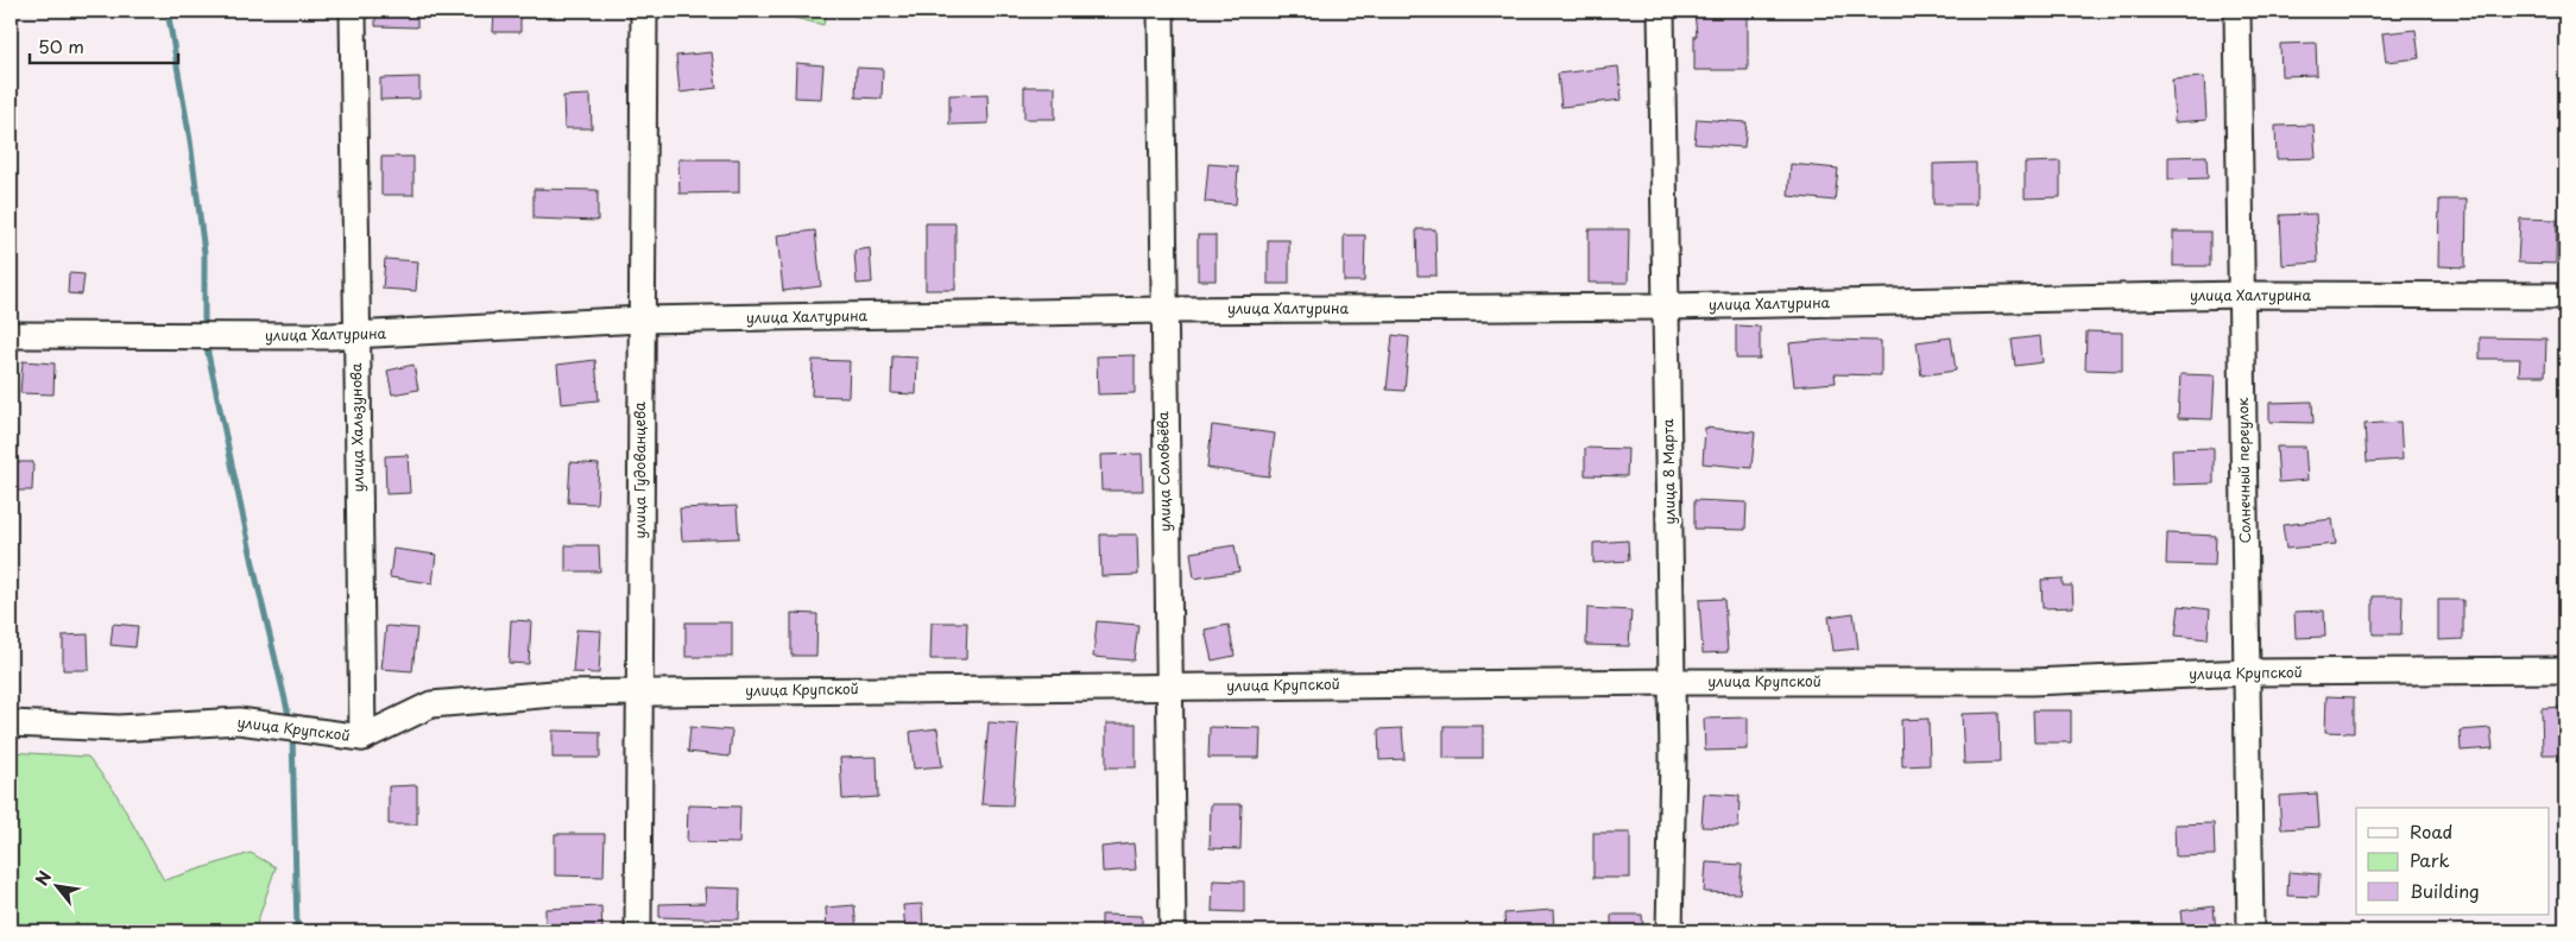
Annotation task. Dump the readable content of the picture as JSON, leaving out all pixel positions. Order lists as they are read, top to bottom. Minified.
{"streets":{"street":["улица Халтурина","улица Хальзунова","улица Гудованцева","Солнечный переулок","улица Соловьёва","улица 8 Марта","улица Крупской"]},"crossings":[["улица Халтурина","улица Хальзунова"],["улица Халтурина","улица Гудованцева"],["улица Халтурина","Солнечный переулок"],["улица Халтурина","улица Соловьёва"],["улица Халтурина","улица 8 Марта"],["улица Хальзунова","улица Крупской"],["улица Гудованцева","улица Крупской"],["Солнечный переулок","улица Крупской"],["улица Соловьёва","улица Крупской"],["улица 8 Марта","улица Крупской"]],"legend":["Road","Park","Building"],"scale_bar":"50 m","north":"top left"}
